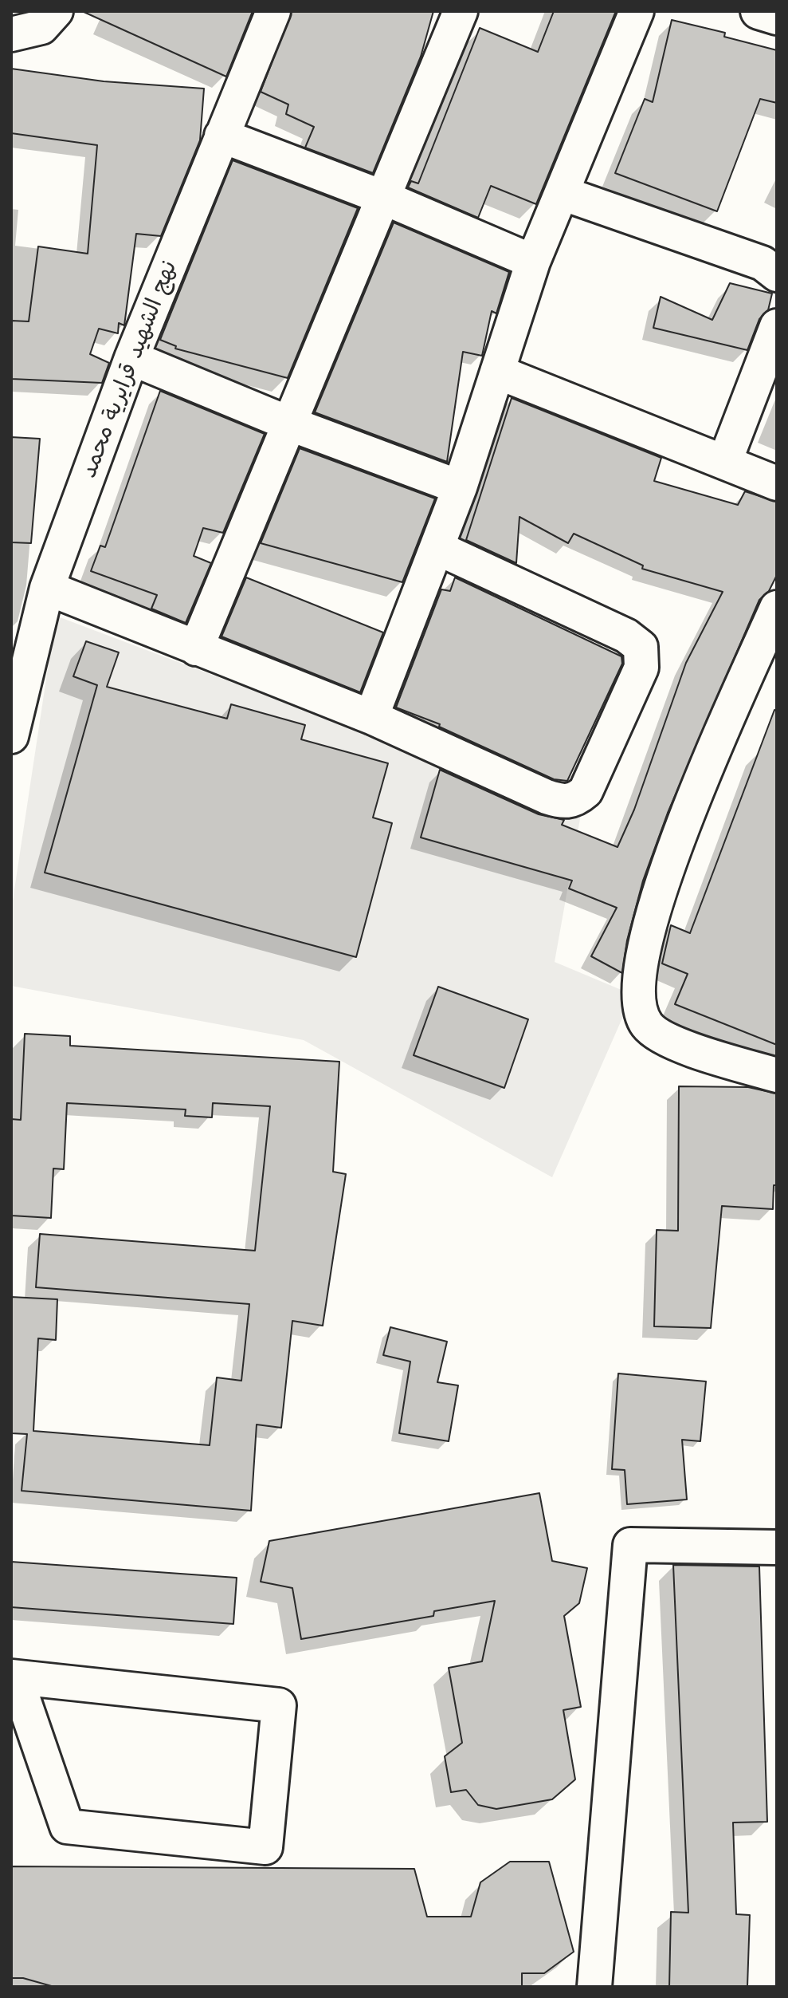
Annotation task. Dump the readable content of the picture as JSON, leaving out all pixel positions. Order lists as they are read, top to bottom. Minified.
{"streets":{"street":["نهج الشهيد قرايرية محمد"]}}
